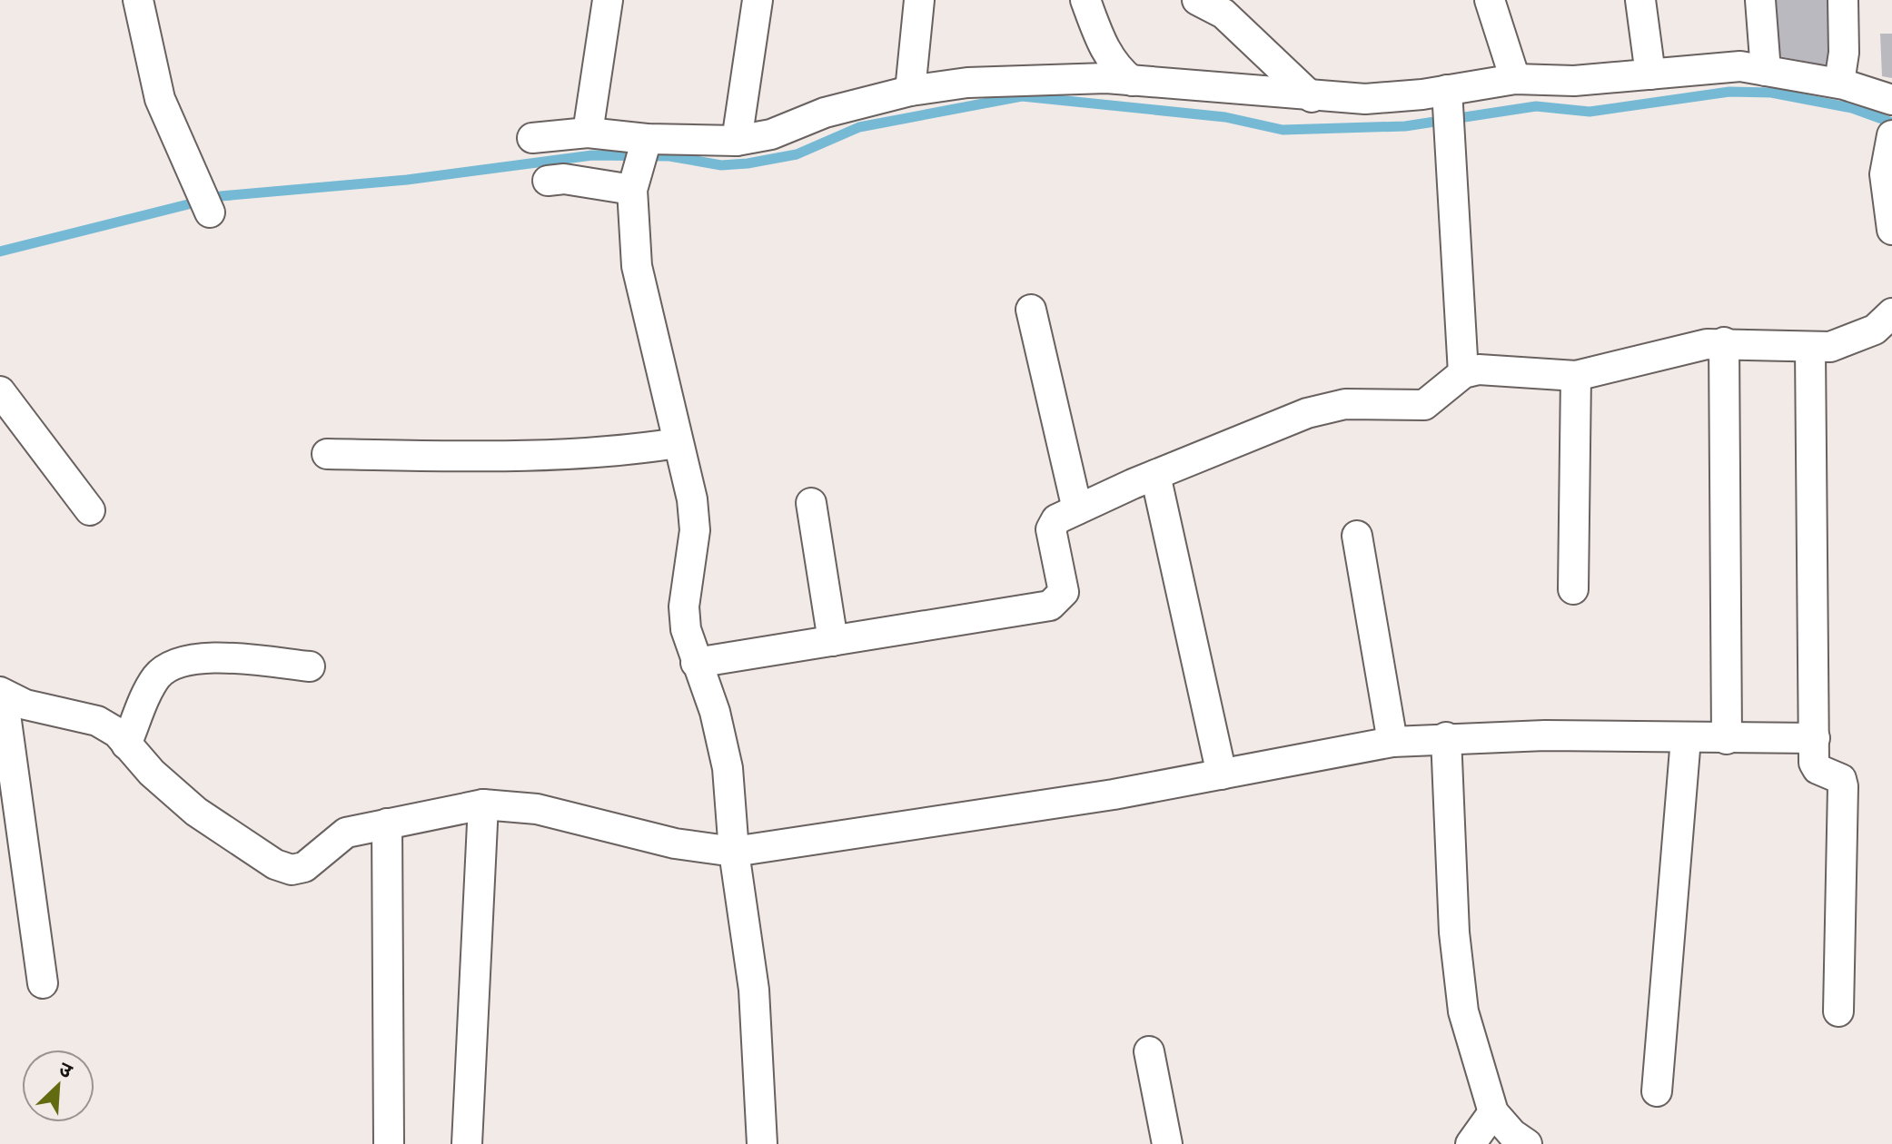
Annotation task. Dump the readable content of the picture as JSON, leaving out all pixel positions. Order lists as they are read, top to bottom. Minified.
{"north":"top right"}
